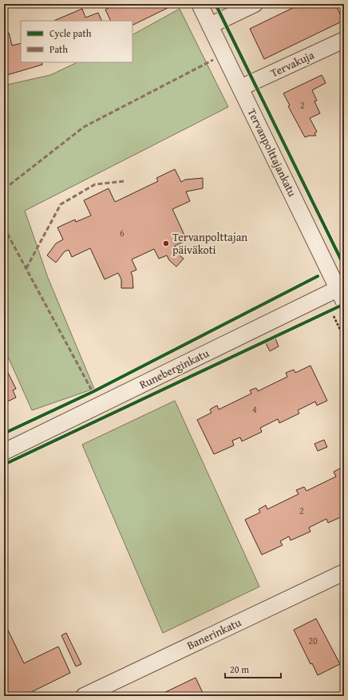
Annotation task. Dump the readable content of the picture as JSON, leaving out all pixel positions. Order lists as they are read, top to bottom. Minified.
{"streets":{"street":["Tervakuja","Tervanpolttajankatu","Runeberginkatu","Banerinkatu"]},"crossings":[["Tervakuja","Tervanpolttajankatu"],["Tervanpolttajankatu","Runeberginkatu"]],"places":["Tervanpolttajan päiväkoti"],"house_numbers":["2","6","4","2","20"],"legend":["Cycle path","Path"],"scale_bar":"20 m"}
